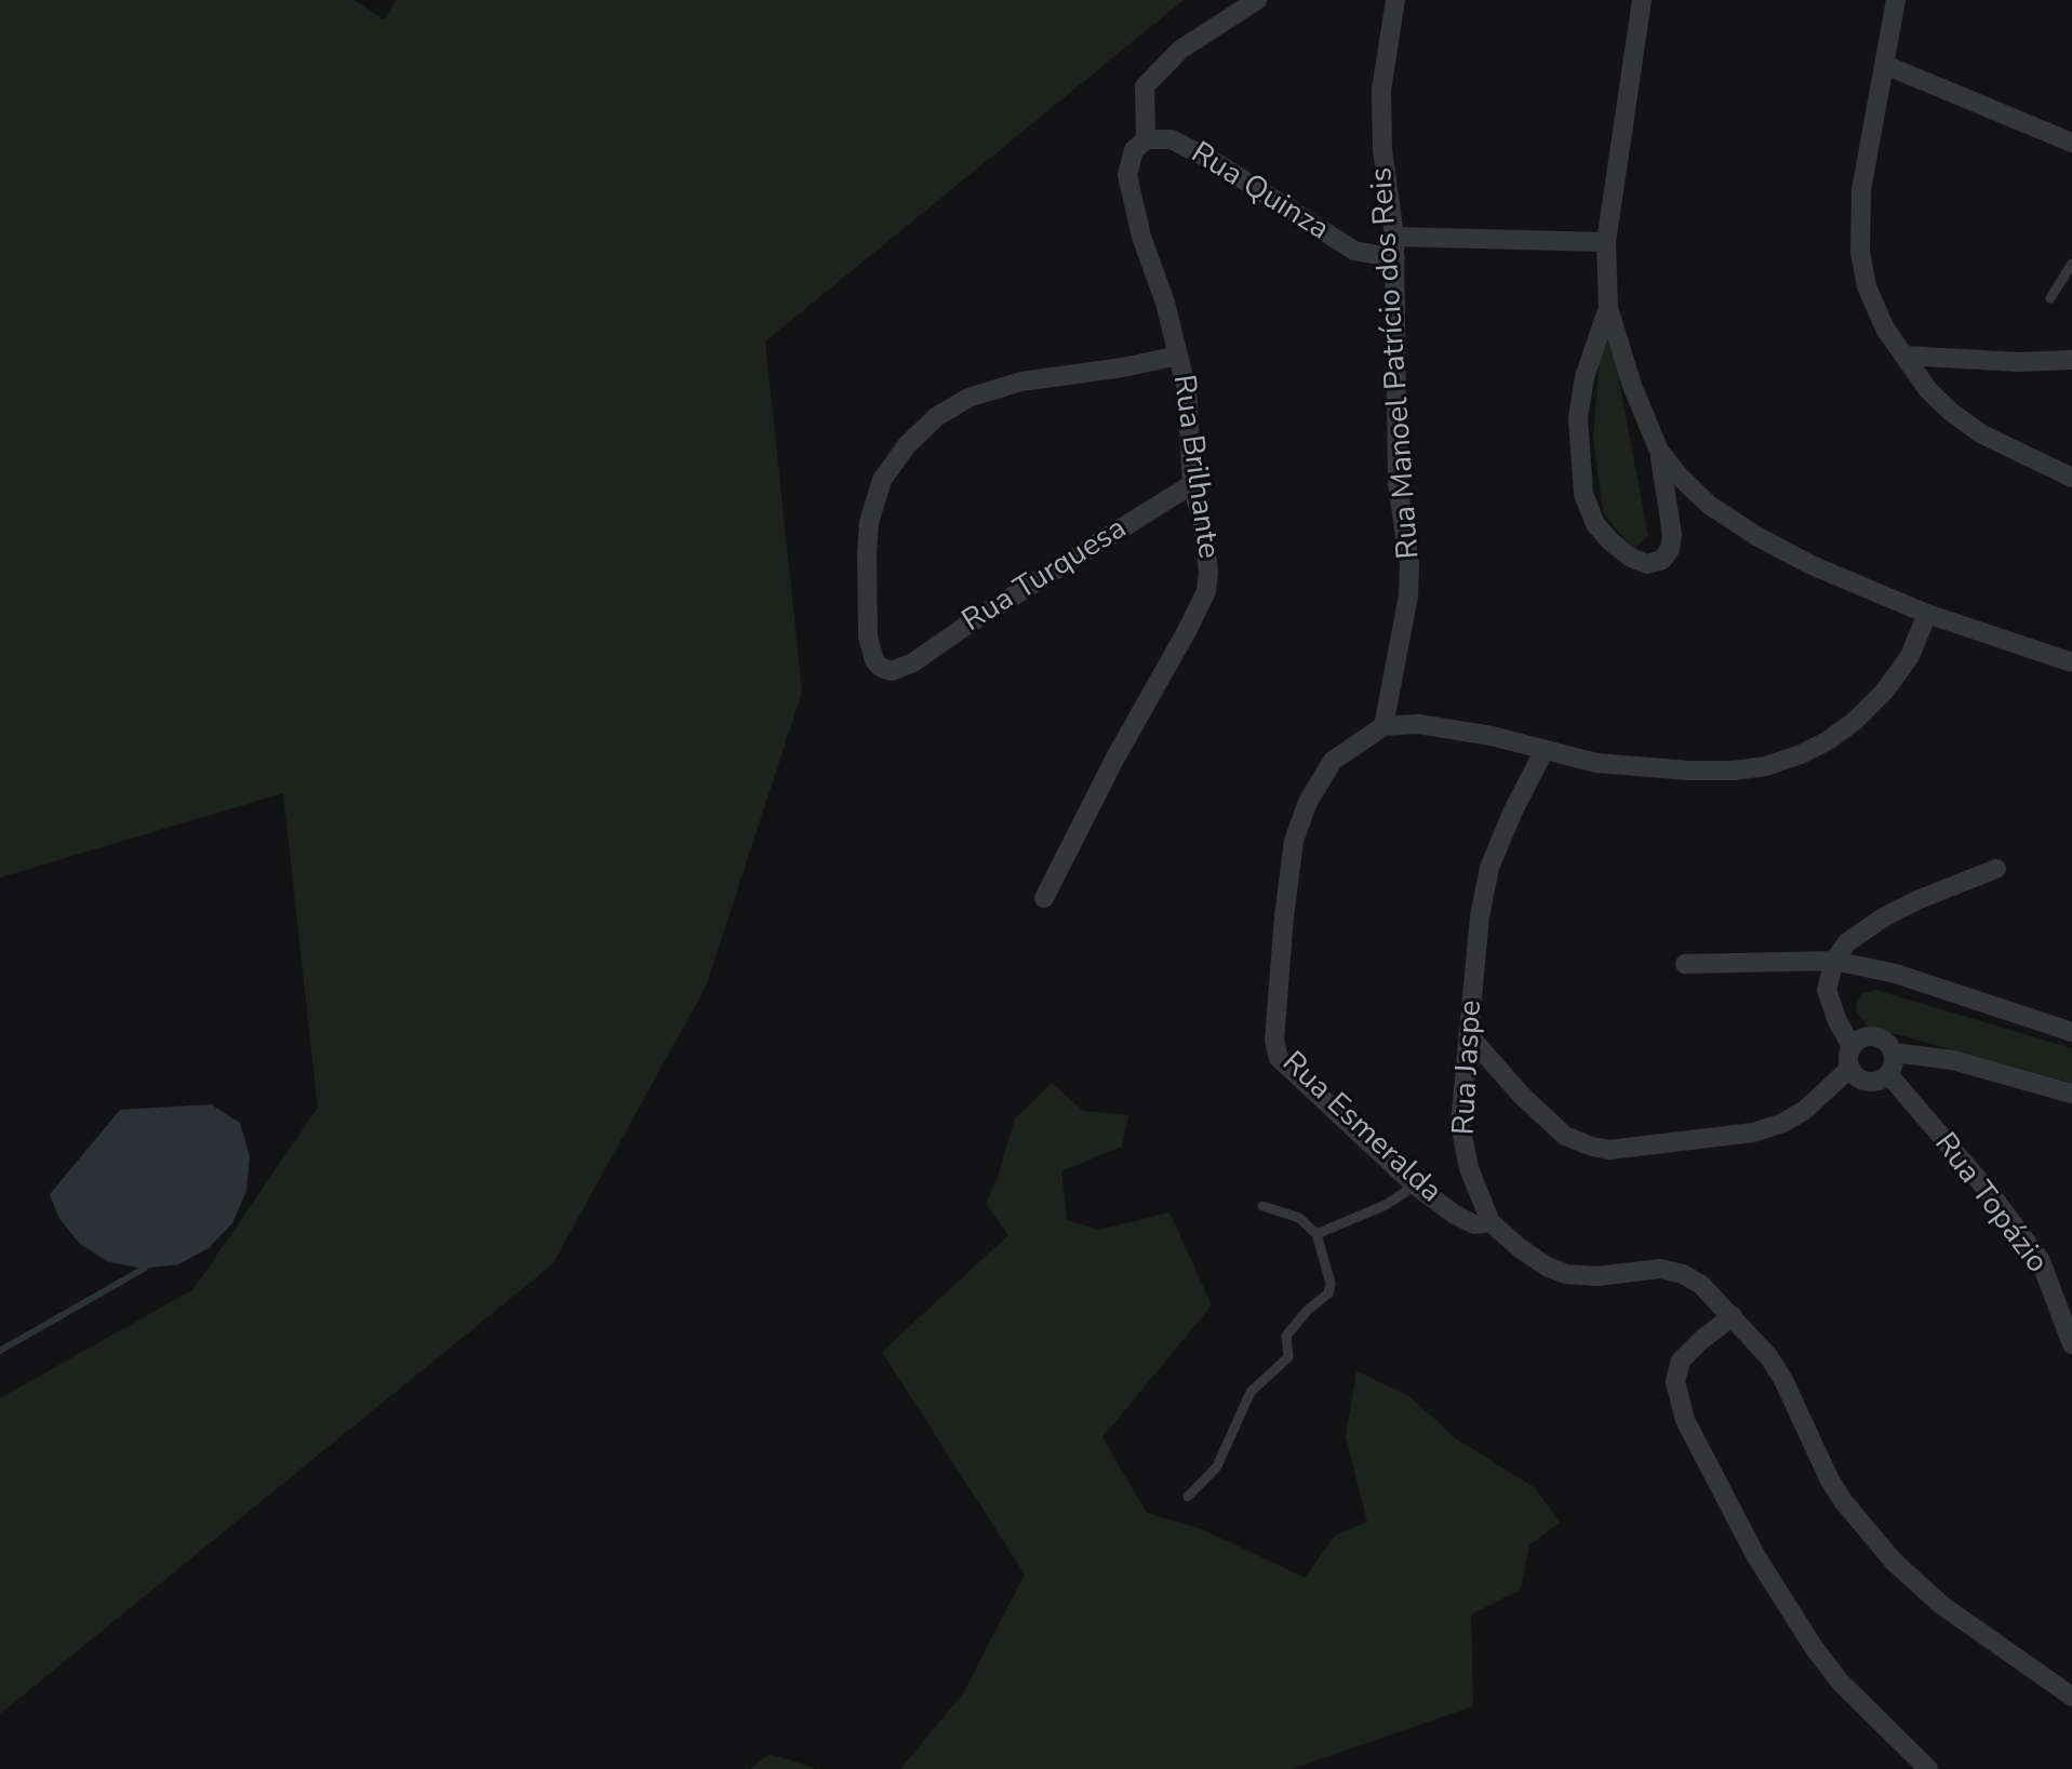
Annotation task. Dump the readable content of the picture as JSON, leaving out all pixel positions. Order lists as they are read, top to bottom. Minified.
{"streets":{"street":["Rua Quinza","Rua Manoel Patrício dos Reis","Rua Brilhante","Rua Turquesa","Rua Jaspe","Rua Esmeralda","Rua Topázio"]},"crossings":[["Rua Quinza","Rua Manoel Patrício dos Reis"],["Rua Quinza","Rua Brilhante"],["Rua Manoel Patrício dos Reis","Rua Esmeralda"],["Rua Brilhante","Rua Turquesa"],["Rua Jaspe","Rua Esmeralda"]]}
